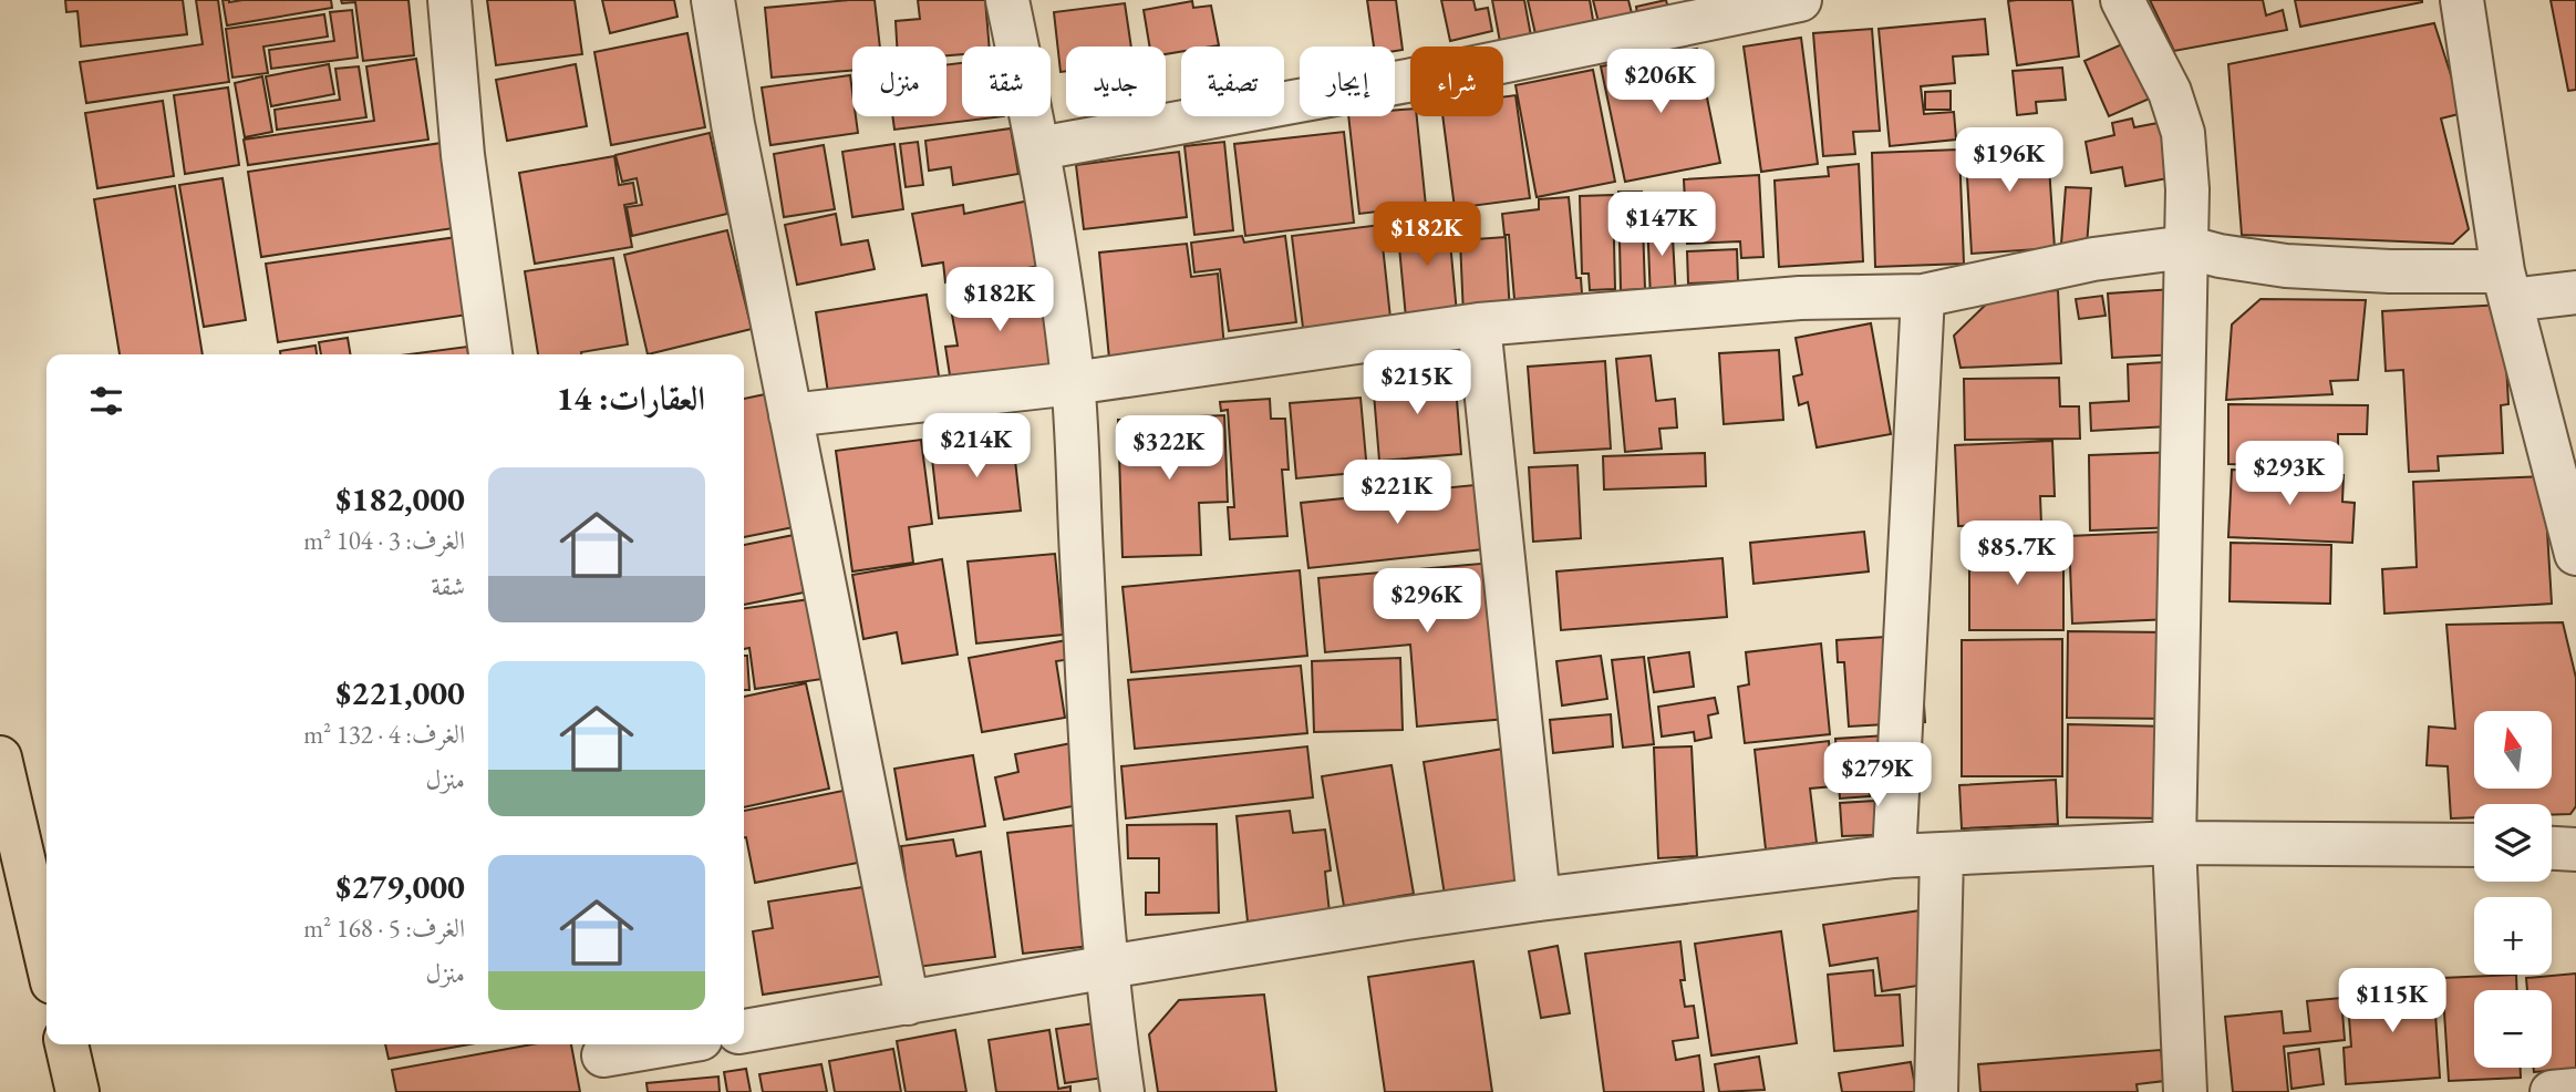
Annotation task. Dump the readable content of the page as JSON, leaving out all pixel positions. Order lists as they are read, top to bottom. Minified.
{"north":"top","page":{"chip":["شراء","إيجار","تصفية","جديد","شقة","منزل"],"price":["$206K","$196K","$147K","$182K","$182K","$215K","$214K","$322K","$293K","$221K","$85.7K","$296K","$279K","$115K"],"heading":"العقارات: 14","list":[{"name":"$182,000","note":"الغرف: 3 · 104 m² · شقة"},{"name":"$221,000","note":"الغرف: 4 · 132 m² · منزل"},{"name":"$279,000","note":"الغرف: 5 · 168 m² · منزل"}],"map_buttons":["+","−"]}}
